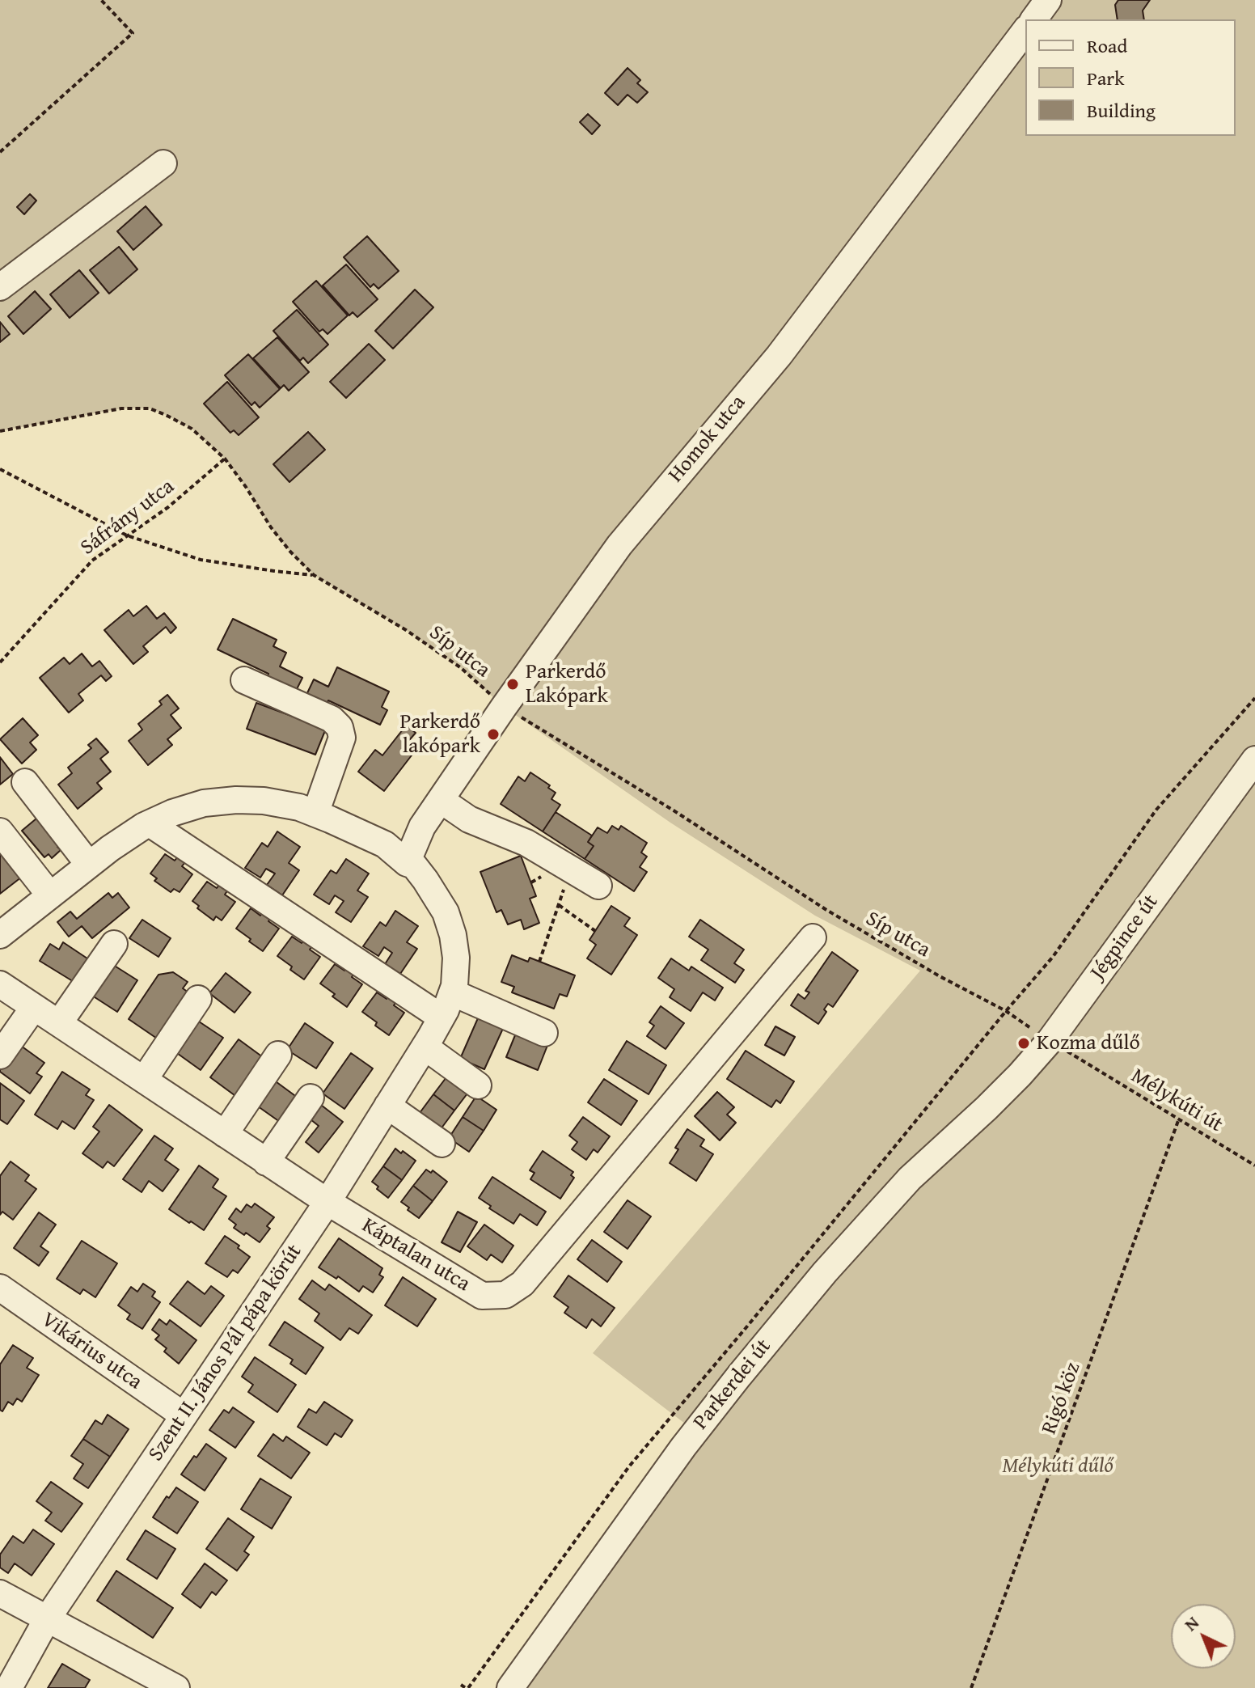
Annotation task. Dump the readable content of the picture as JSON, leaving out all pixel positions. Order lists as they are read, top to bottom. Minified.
{"streets":{"street":["Homok utca","Jégpince út","Káptalan utca","Vikárius utca","Szent II. János Pál pápa körút","Parkerdei út"],"path":["Sáfrány utca","Síp utca","Mélykúti út","Rigó köz"]},"crossings":[["Homok utca","Síp utca"],["Homok utca","Szent II. János Pál pápa körút"],["Sáfrány utca","Síp utca"],["Síp utca","Jégpince út"],["Síp utca","Mélykúti út"],["Jégpince út","Mélykúti út"],["Jégpince út","Parkerdei út"],["Mélykúti út","Rigó köz"],["Káptalan utca","Szent II. János Pál pápa körút"],["Vikárius utca","Szent II. János Pál pápa körút"]],"parks":["Mélykúti dűlő"],"places":["Parkerdő Lakópark","Parkerdő lakópark","Kozma dűlő"],"legend":["Road","Park","Building"],"north":"top left"}
